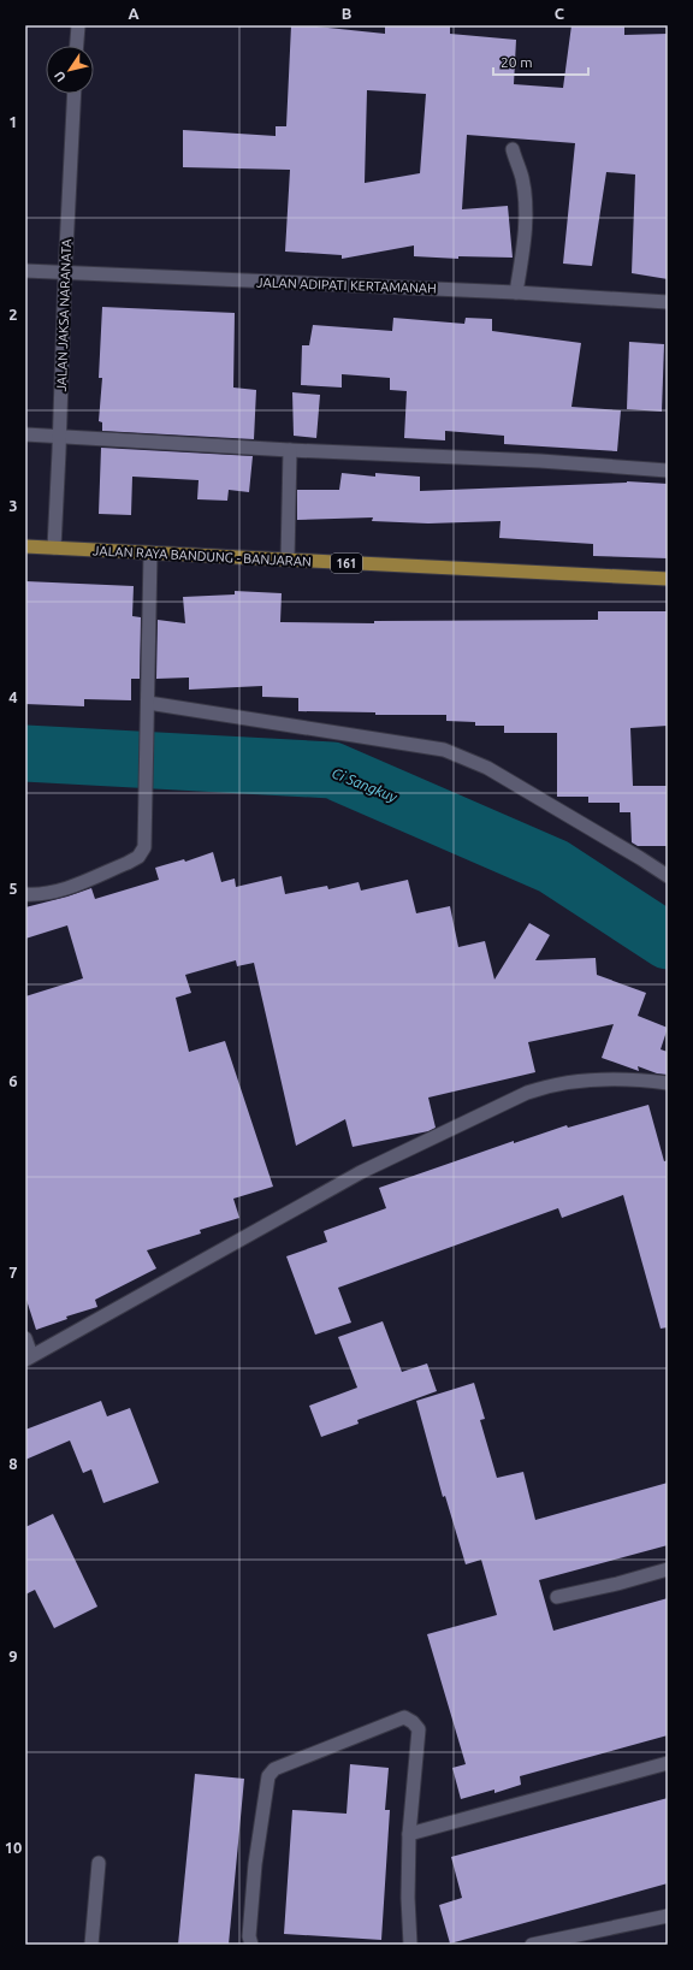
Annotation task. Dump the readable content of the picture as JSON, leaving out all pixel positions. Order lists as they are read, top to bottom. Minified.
{"streets":{"main road":["JALAN RAYA BANDUNG - BANJARAN","161"],"street":["JALAN ADIPATI KERTAMANAH","JALAN JAKSA NARANATA"]},"crossings":[["JALAN ADIPATI KERTAMANAH","JALAN JAKSA NARANATA"],["JALAN JAKSA NARANATA","JALAN RAYA BANDUNG - BANJARAN"]],"water":["Ci Sangkuy"],"scale_bar":"20 m","north":"bottom left","grid":{"columns":["A","B","C"],"rows":["1","2","3","4","5","6","7","8","9","10"]}}
